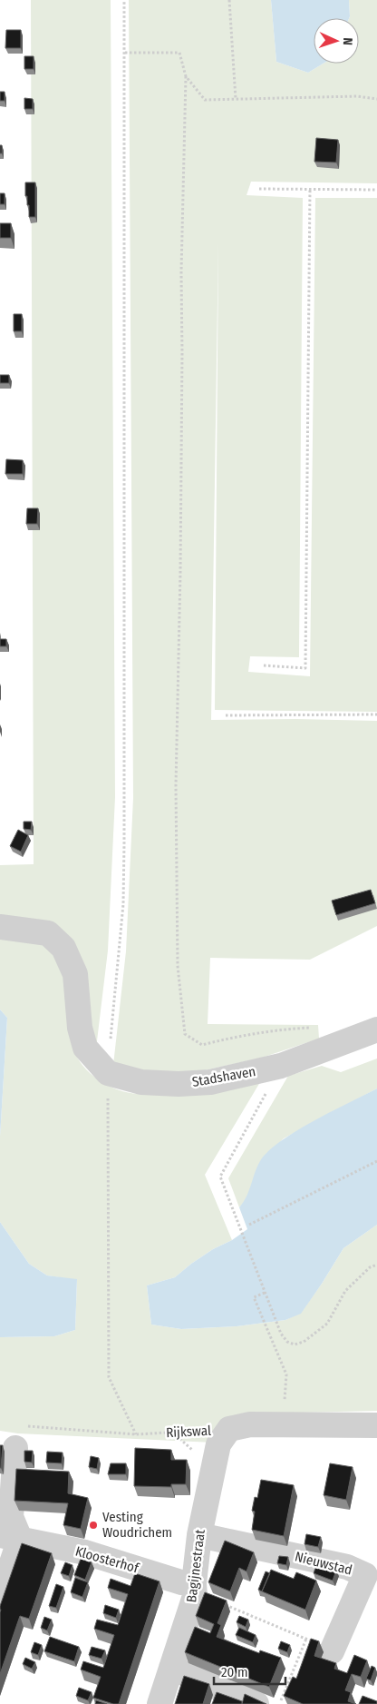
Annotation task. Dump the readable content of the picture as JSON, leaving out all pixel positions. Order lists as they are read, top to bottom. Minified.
{"streets":{"street":["Stadshaven","Rijkswal","Kloosterhof","Nieuwstad","Bagijnestraat"]},"crossings":[["Rijkswal","Bagijnestraat"],["Kloosterhof","Bagijnestraat"],["Nieuwstad","Bagijnestraat"]],"places":["Vesting Woudrichem"],"scale_bar":"20 m","north":"right"}
